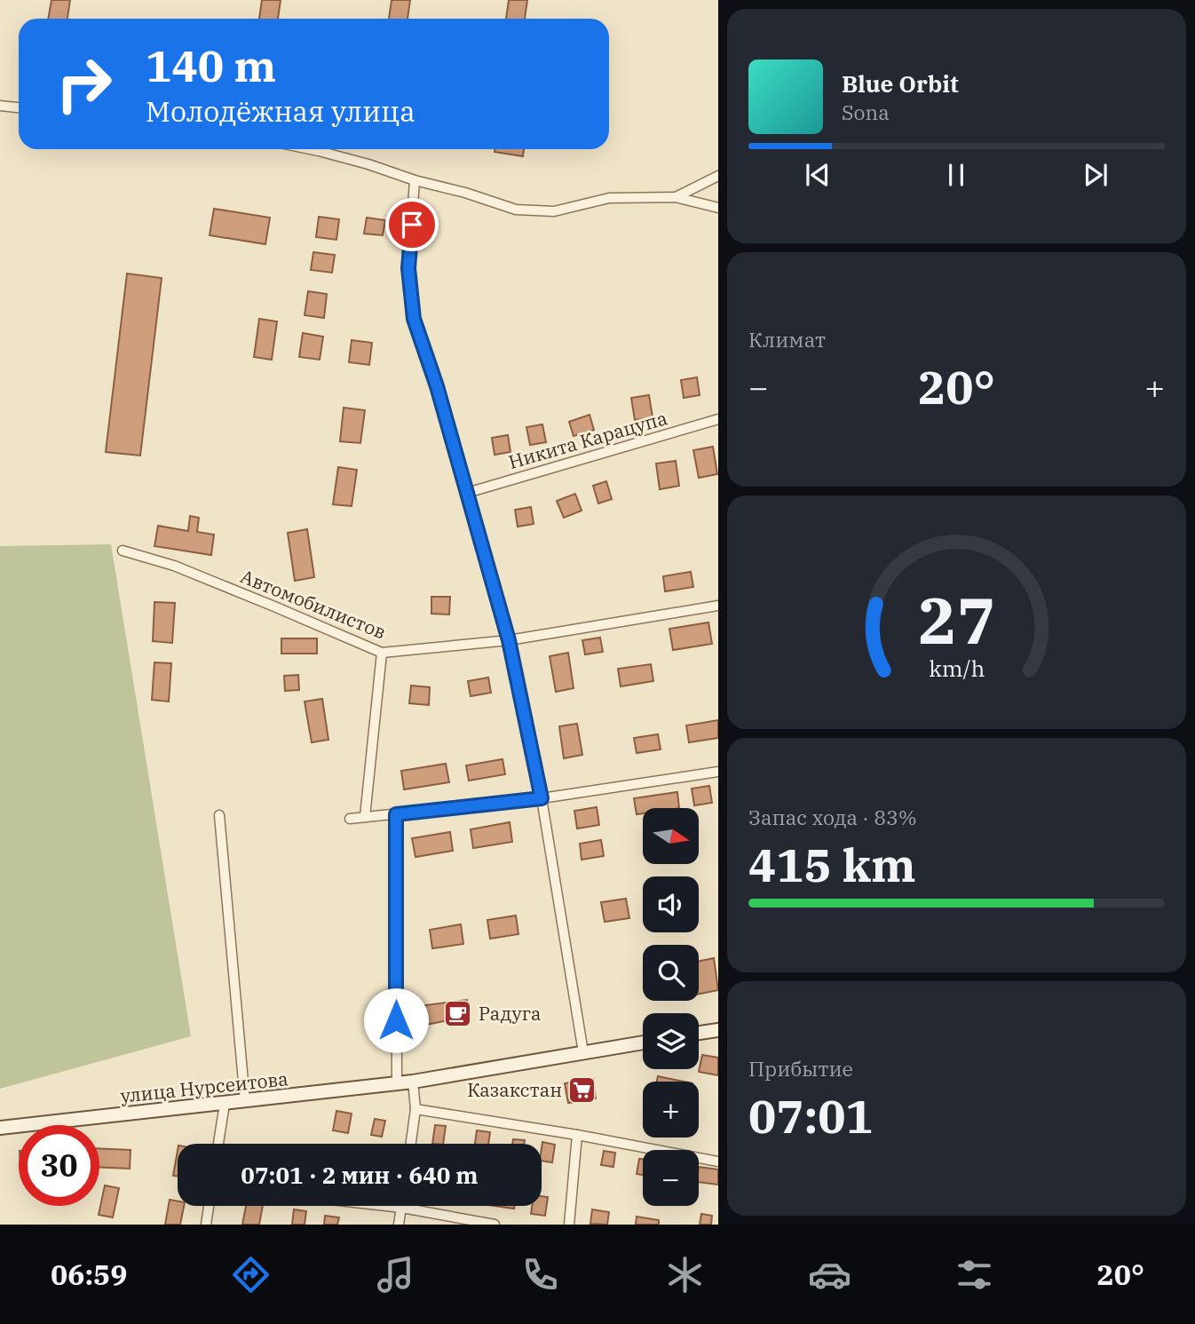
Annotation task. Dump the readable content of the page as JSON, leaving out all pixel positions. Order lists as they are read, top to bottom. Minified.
{"streets":{"main road":["улица Нурсеитова"],"street":["Никита Карацупа","Автомобилистов"]},"places":{"cafe":["Радуга"],"supermarket":["Казакстан"]},"north":"right","page":{"turn":["140 m","Молодёжная улица"],"song":["Blue Orbit","Sona"],"tile":["Климат",["Запас хода · 83%","415 km"],["Прибытие","07:01"]],"heat":["−","20°","+"],"map_buttons":["+","−"],"limit":"30","trip":"07:01 · 2 мин · 640 m","tabs":["06:59","20°"],"gauge":["27","km/h"]}}
